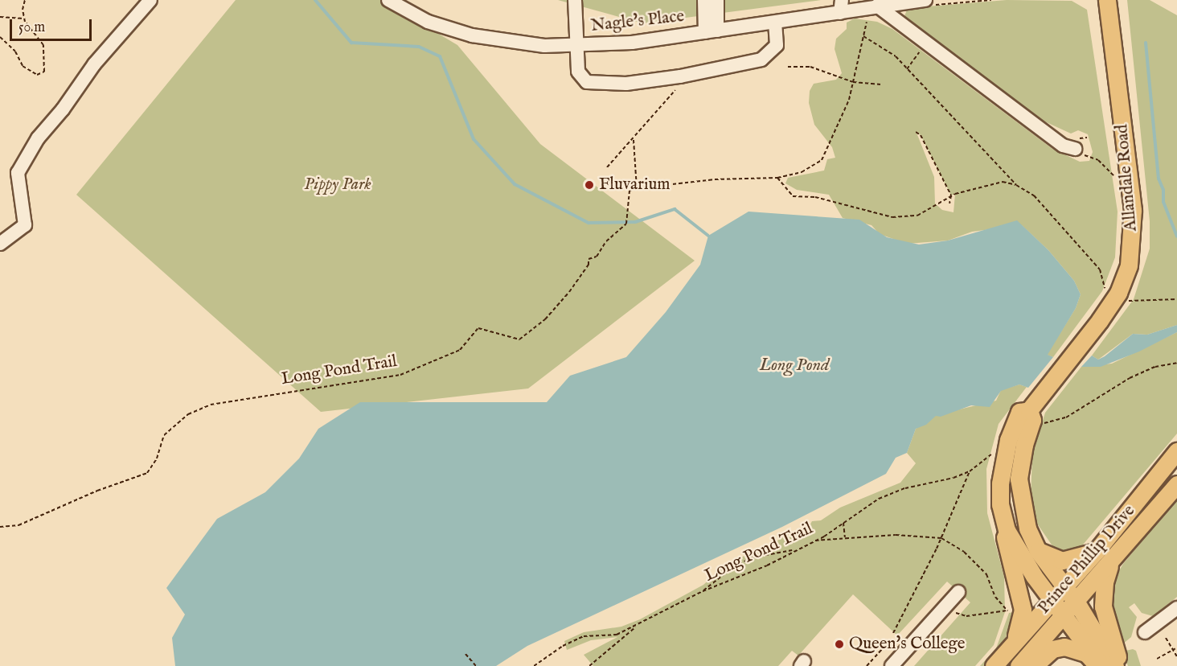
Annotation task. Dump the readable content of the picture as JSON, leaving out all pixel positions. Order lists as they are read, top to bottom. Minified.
{"streets":{"main road":["Allandale Road","Prince Phillip Drive"],"street":["Nagle's Place"],"path":["Long Pond Trail"]},"crossings":[["Allandale Road","Prince Phillip Drive"]],"water":["Long Pond"],"parks":["Pippy Park"],"places":["Fluvarium","Queen's College"],"scale_bar":"50 m"}
